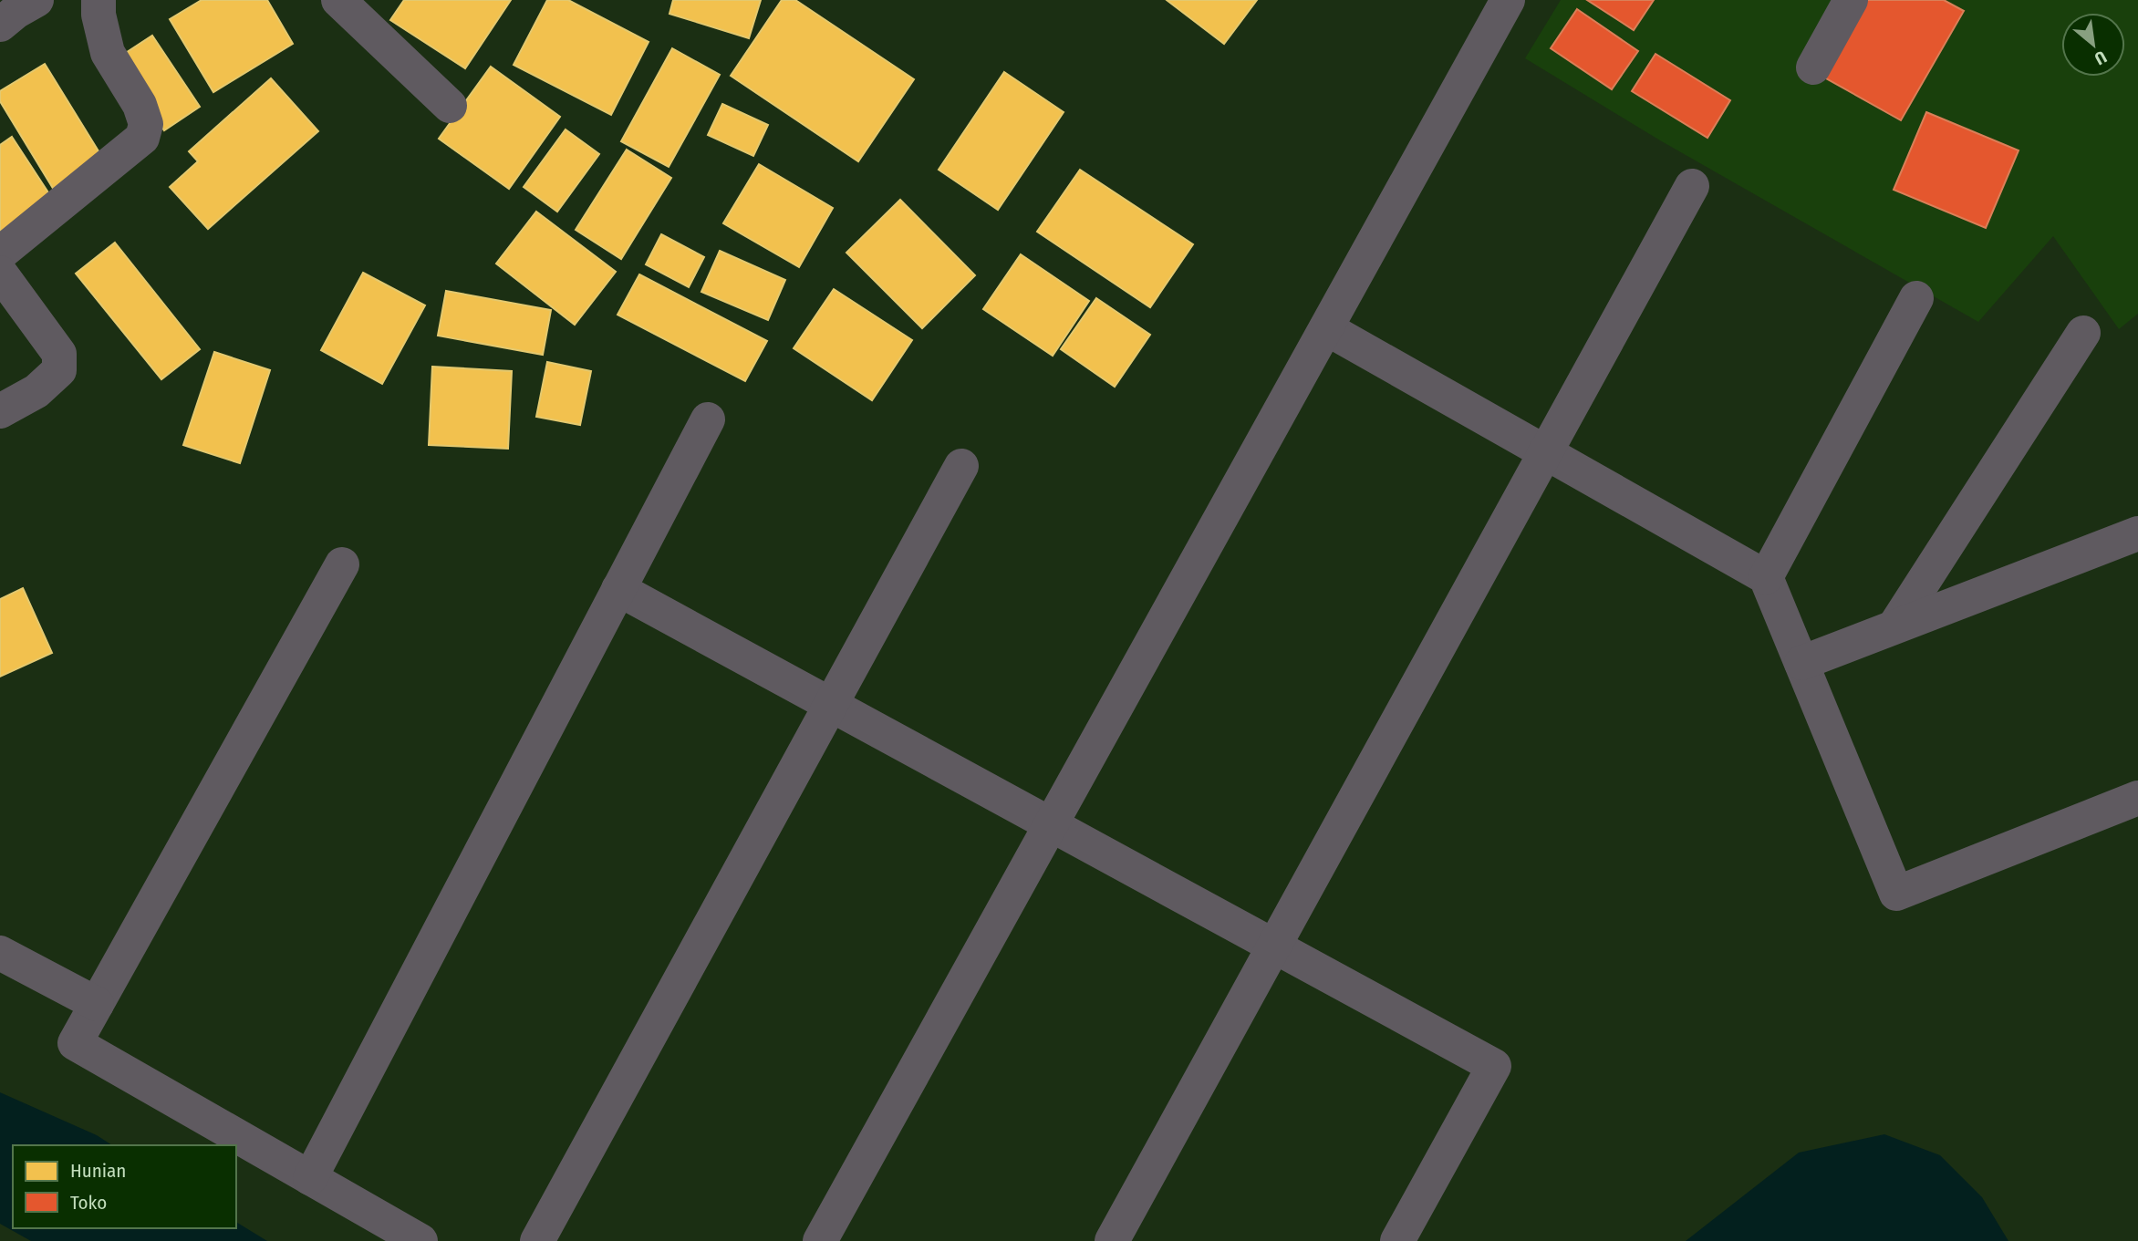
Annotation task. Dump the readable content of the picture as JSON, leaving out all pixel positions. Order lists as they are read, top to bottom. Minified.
{"legend":["Hunian","Toko"],"north":"bottom right"}
